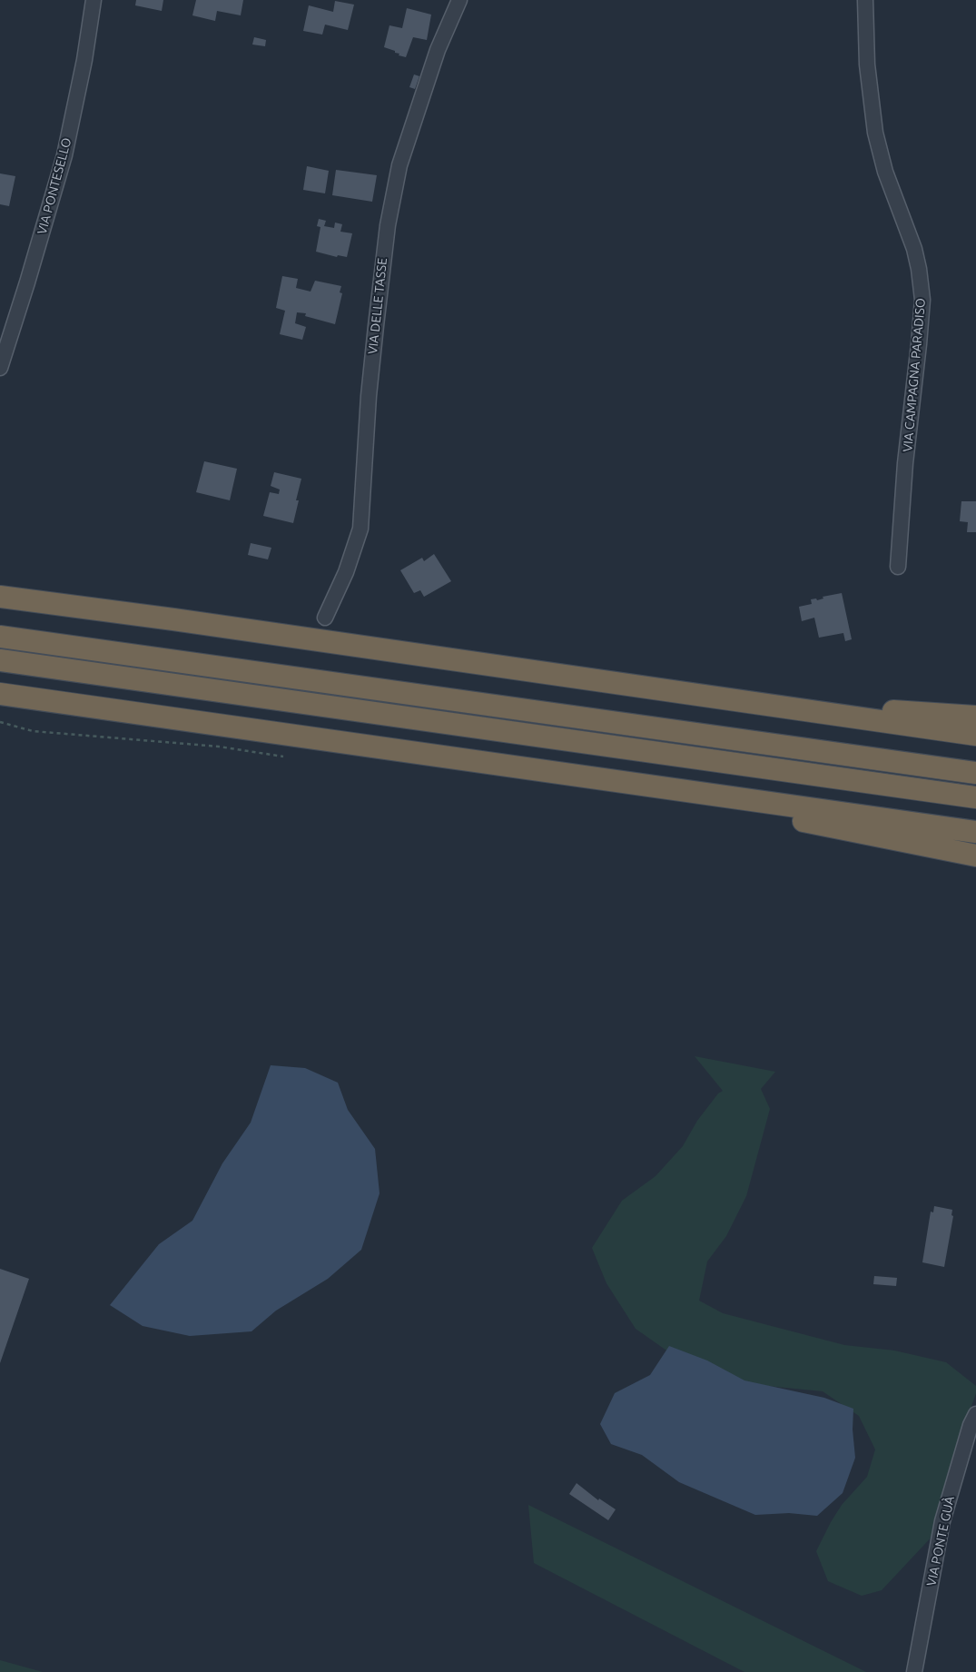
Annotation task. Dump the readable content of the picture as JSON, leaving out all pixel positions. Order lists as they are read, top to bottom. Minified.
{"streets":{"street":["VIA PONTESELLO","VIA DELLE TASSE","VIA CAMPAGNA PARADISO","VIA PONTE GUÀ"]}}
